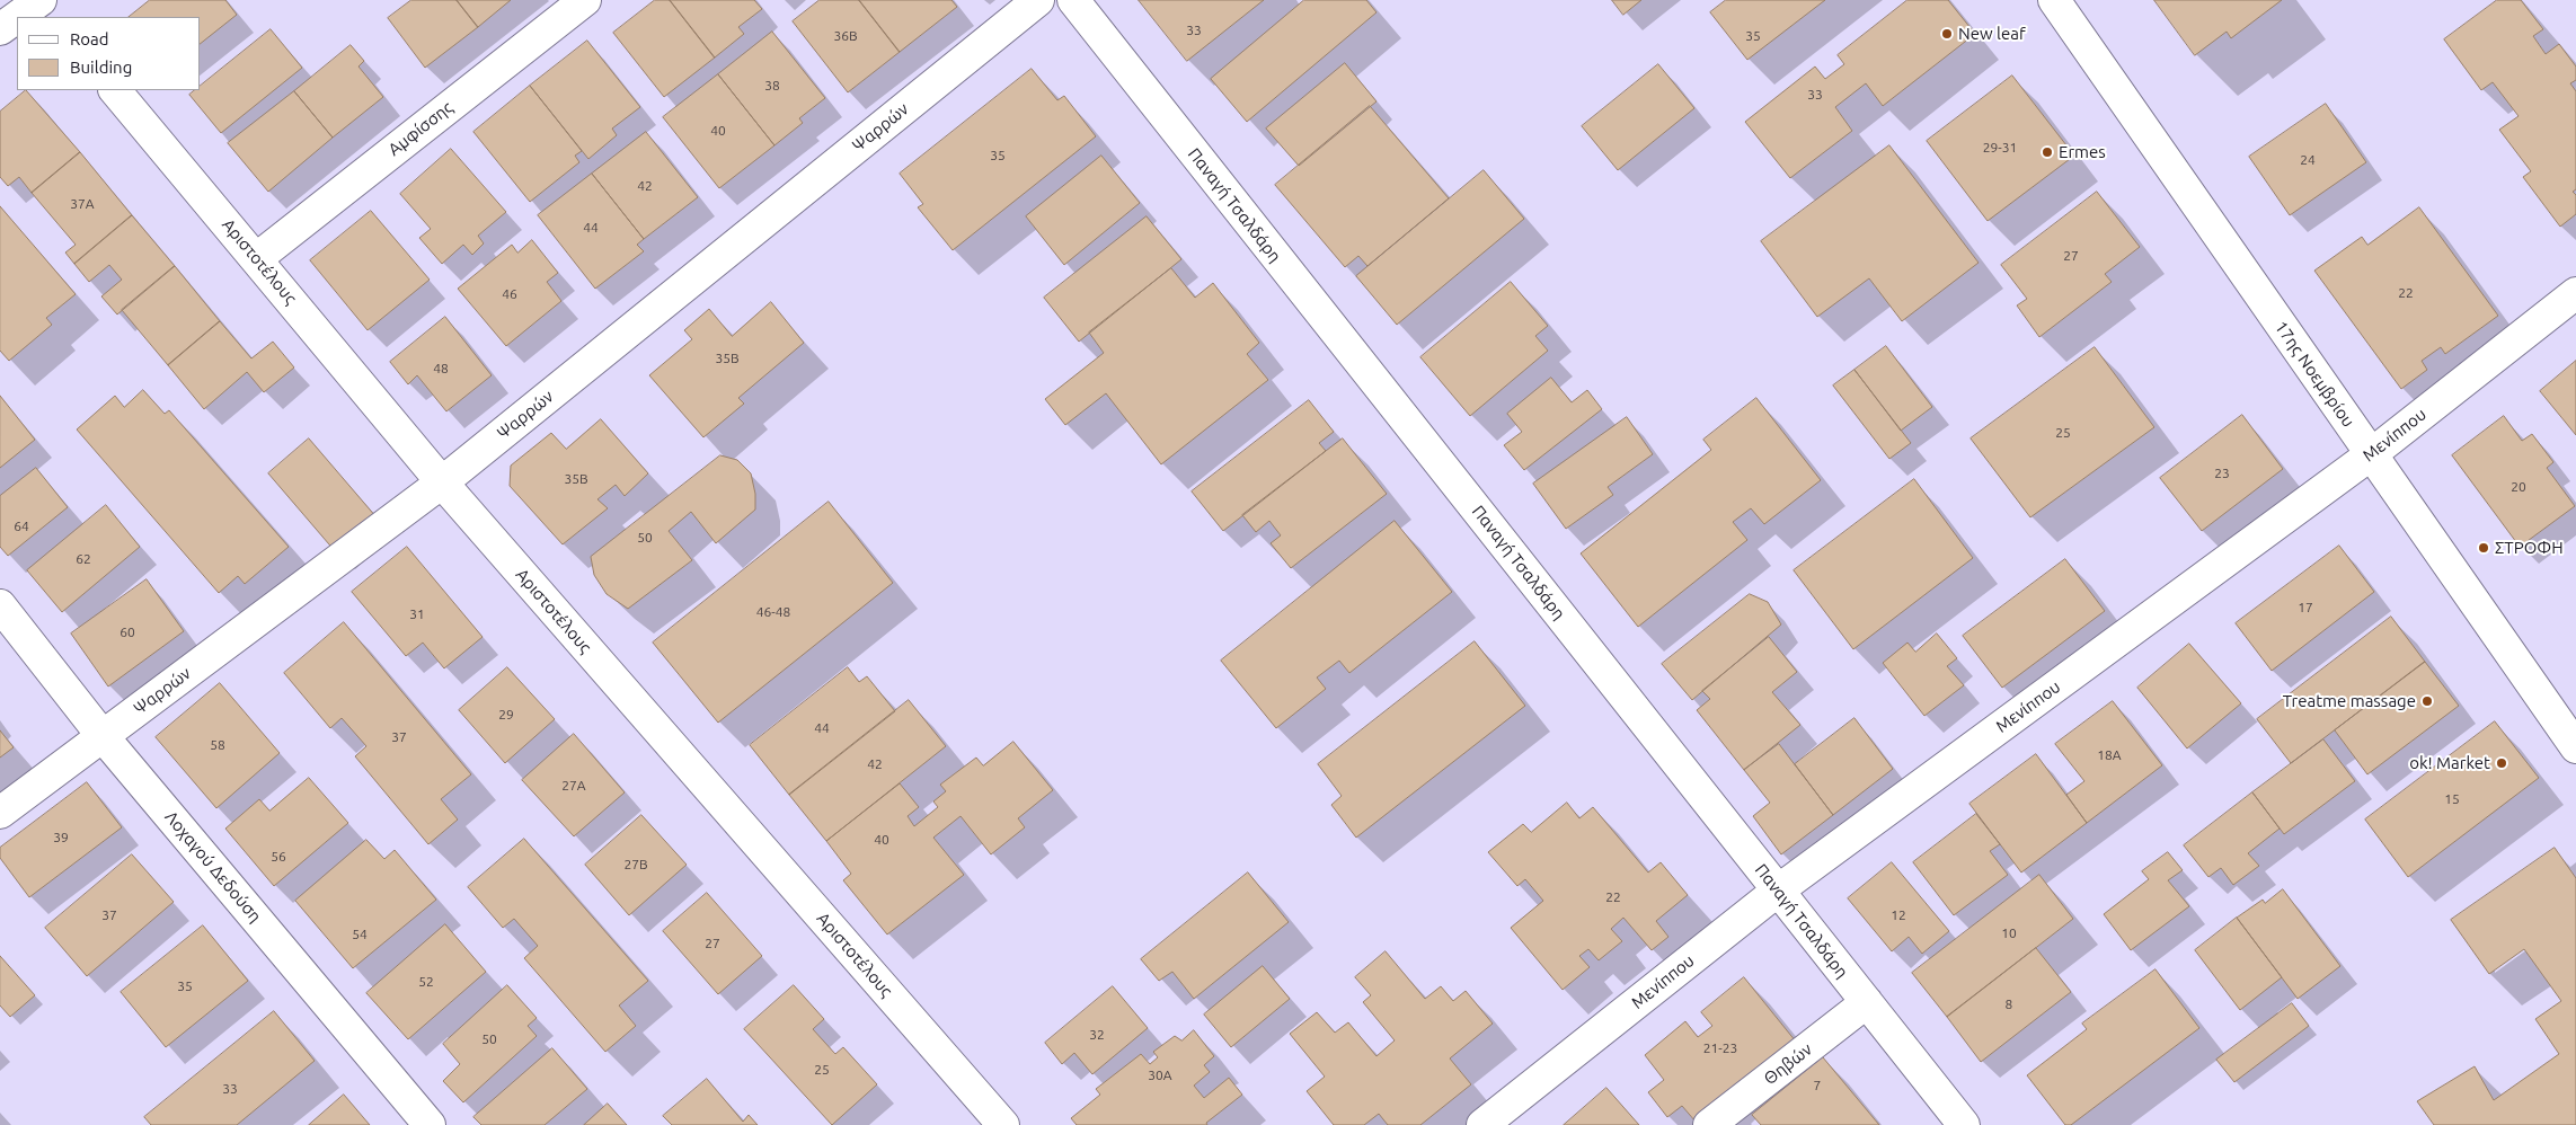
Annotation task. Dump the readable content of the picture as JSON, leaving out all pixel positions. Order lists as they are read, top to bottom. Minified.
{"streets":{"street":["Ψαρρών","Αμφίσσης","Παναγή Τσαλδάρη","Αριστοτέλους","17ης Νοεμβρίου","Μενίππου","Λοχαγού Δεδούση","Θηβών"]},"crossings":[["Ψαρρών","Αριστοτέλους"],["Ψαρρών","Λοχαγού Δεδούση"],["Αμφίσσης","Αριστοτέλους"],["Παναγή Τσαλδάρη","Μενίππου"],["Παναγή Τσαλδάρη","Θηβών"],["17ης Νοεμβρίου","Μενίππου"]],"places":["New leaf","Ermes","ΣΤΡΟΦΗ","Treatme massage","ok! Market"],"house_numbers":["33","36Β","35","38","33","40","29-31","35","24","42","37A","44","27","22","46","35Β","48","25","23","35Β","20","64","50","62","17","46-48","31","60","29","44","37","58","18A","42","27Α","15","39","40","56","27Β","22","37","12","10","54","27","52","35","8","32","50","21-23","25","30A","7","33"],"legend":["Road","Building"]}
